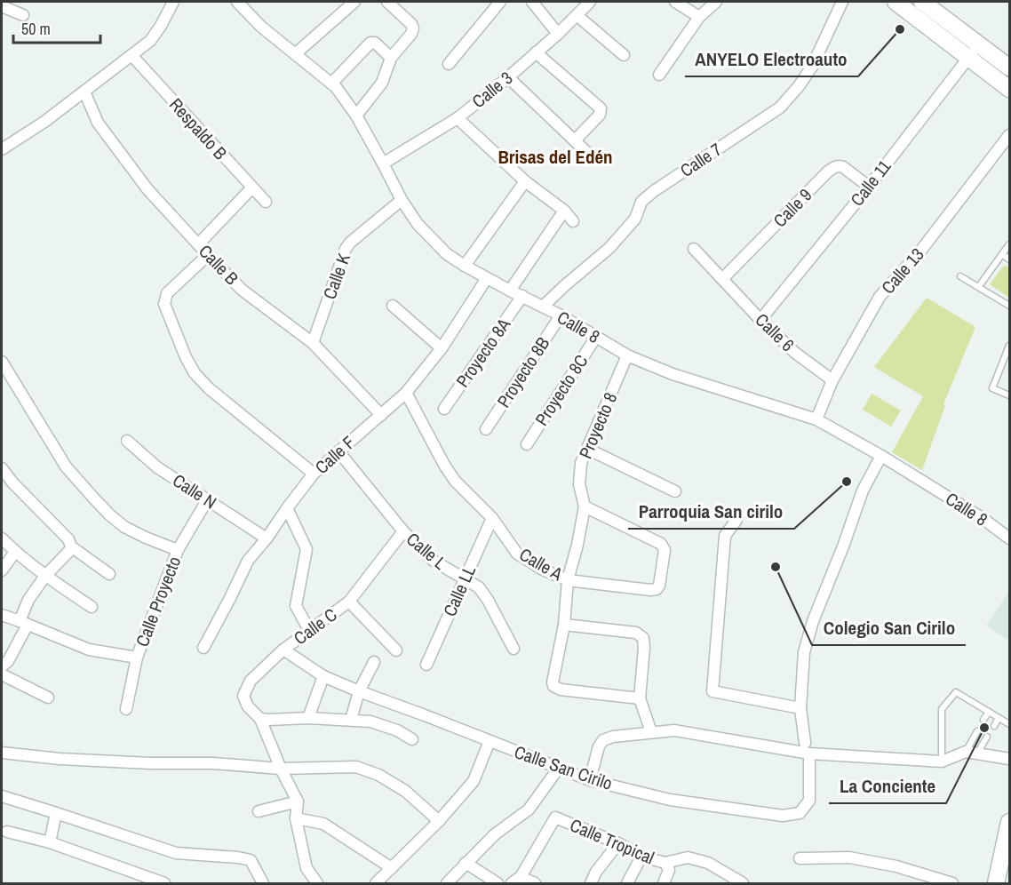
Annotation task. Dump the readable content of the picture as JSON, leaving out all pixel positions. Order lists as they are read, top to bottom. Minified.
{"streets":{"street":["Calle 3","Respaldo B","Calle 7","Calle 11","Calle 9","Calle B","Calle 13","Calle K","Calle 8","Calle 6","Proyecto 8A","Proyecto 8B","Proyecto 8C","Proyecto 8","Calle F","Calle N","Calle L","Calle A","Calle LL","Calle Proyecto","Calle C","Calle San Cirilo","Calle Tropical"]},"crossings":[["Calle 3","Calle 8"],["Calle 7","Calle 8"],["Calle 11","Calle 9"],["Calle 11","Calle 6"],["Calle 9","Calle 6"],["Calle B","Calle K"],["Calle B","Calle F"],["Calle 13","Calle 8"],["Calle 13","Calle 6"],["Calle K","Calle 8"],["Calle 8","Proyecto 8A"],["Calle 8","Proyecto 8B"],["Calle 8","Proyecto 8C"],["Calle 8","Proyecto 8"],["Calle 8","Calle F"],["Calle 8","Calle San Cirilo"],["Proyecto 8","Calle A"],["Calle F","Calle N"],["Calle F","Calle L"],["Calle F","Calle A"],["Calle N","Calle Proyecto"],["Calle L","Calle LL"],["Calle L","Calle C"],["Calle A","Calle LL"],["Calle C","Calle San Cirilo"]],"districts":["Brisas del Edén"],"places":["ANYELO Electroauto","Parroquia San cirilo","Colegio San Cirilo","La Conciente"],"scale_bar":"50 m"}
